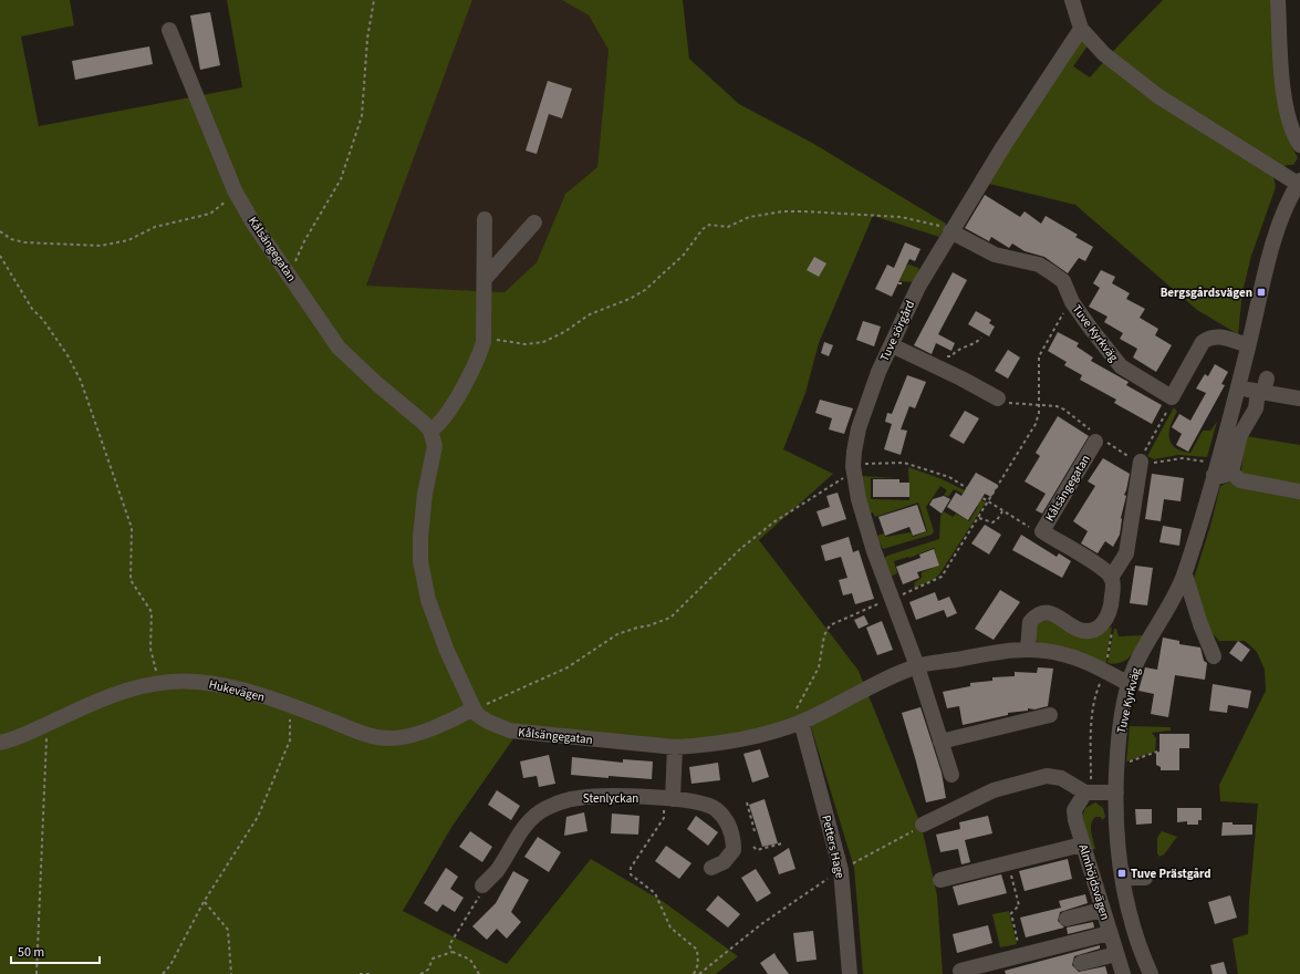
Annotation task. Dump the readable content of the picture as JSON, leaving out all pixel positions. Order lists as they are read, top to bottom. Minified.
{"streets":{"street":["Kålsängegatan","Tuve sörgård","Tuve Kyrkväg","Hukevägen","Stenlyckan","Petters Hage","Almhöjdsvägen"]},"crossings":[["Kålsängegatan","Tuve sörgård"],["Kålsängegatan","Tuve Kyrkväg"],["Kålsängegatan","Hukevägen"],["Kålsängegatan","Petters Hage"],["Tuve sörgård","Tuve Kyrkväg"]],"places":{"transit":["Bergsgårdsvägen","Tuve Prästgård"]},"scale_bar":"50 m"}
